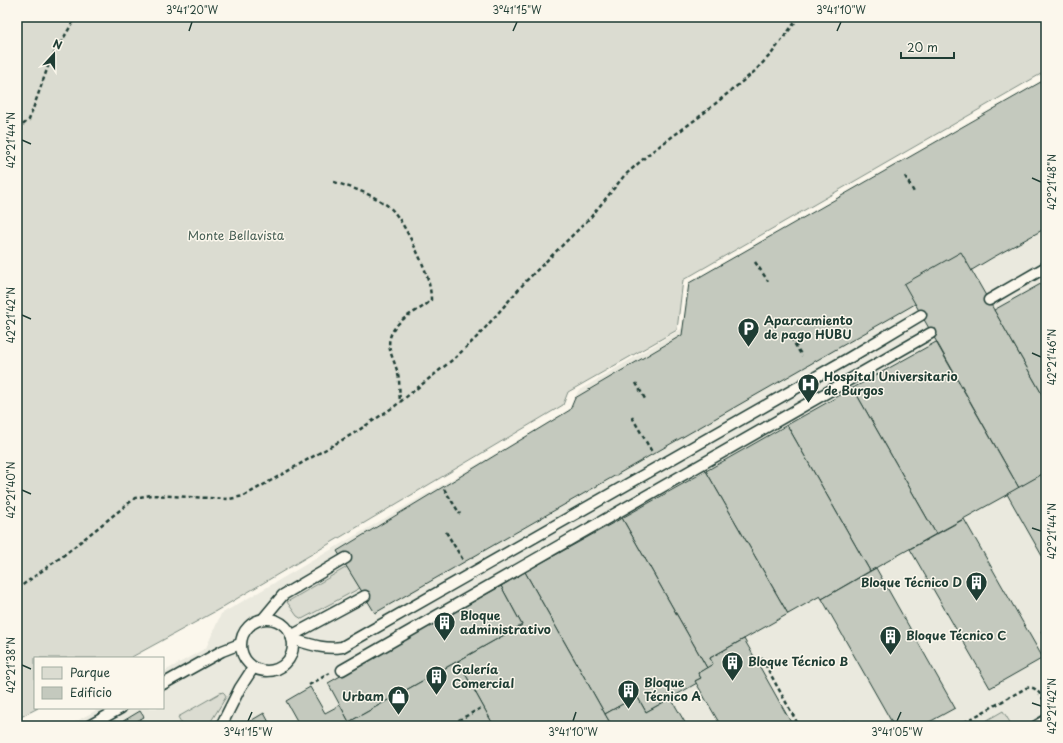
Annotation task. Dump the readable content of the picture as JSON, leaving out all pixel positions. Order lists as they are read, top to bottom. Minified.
{"parks":["Monte Bellavista"],"places":{"parking":["Aparcamiento de pago HUBU"],"hospital":["Hospital Universitario de Burgos"],"building":["Bloque Técnico D","Bloque administrativo","Bloque Técnico C","Bloque Técnico B","Galería Comercial","Bloque Técnico A"],"shop":["Urbam"]},"legend":["Parque","Edificio"],"scale_bar":"20 m","north":"top","coordinates":["3°41'20\"W","3°41'15\"W","3°41'10\"W","42°21'44\"N","42°21'48\"N","42°21'42\"N","42°21'46\"N","42°21'40\"N","42°21'38\"N","3°41'05\"W"]}
